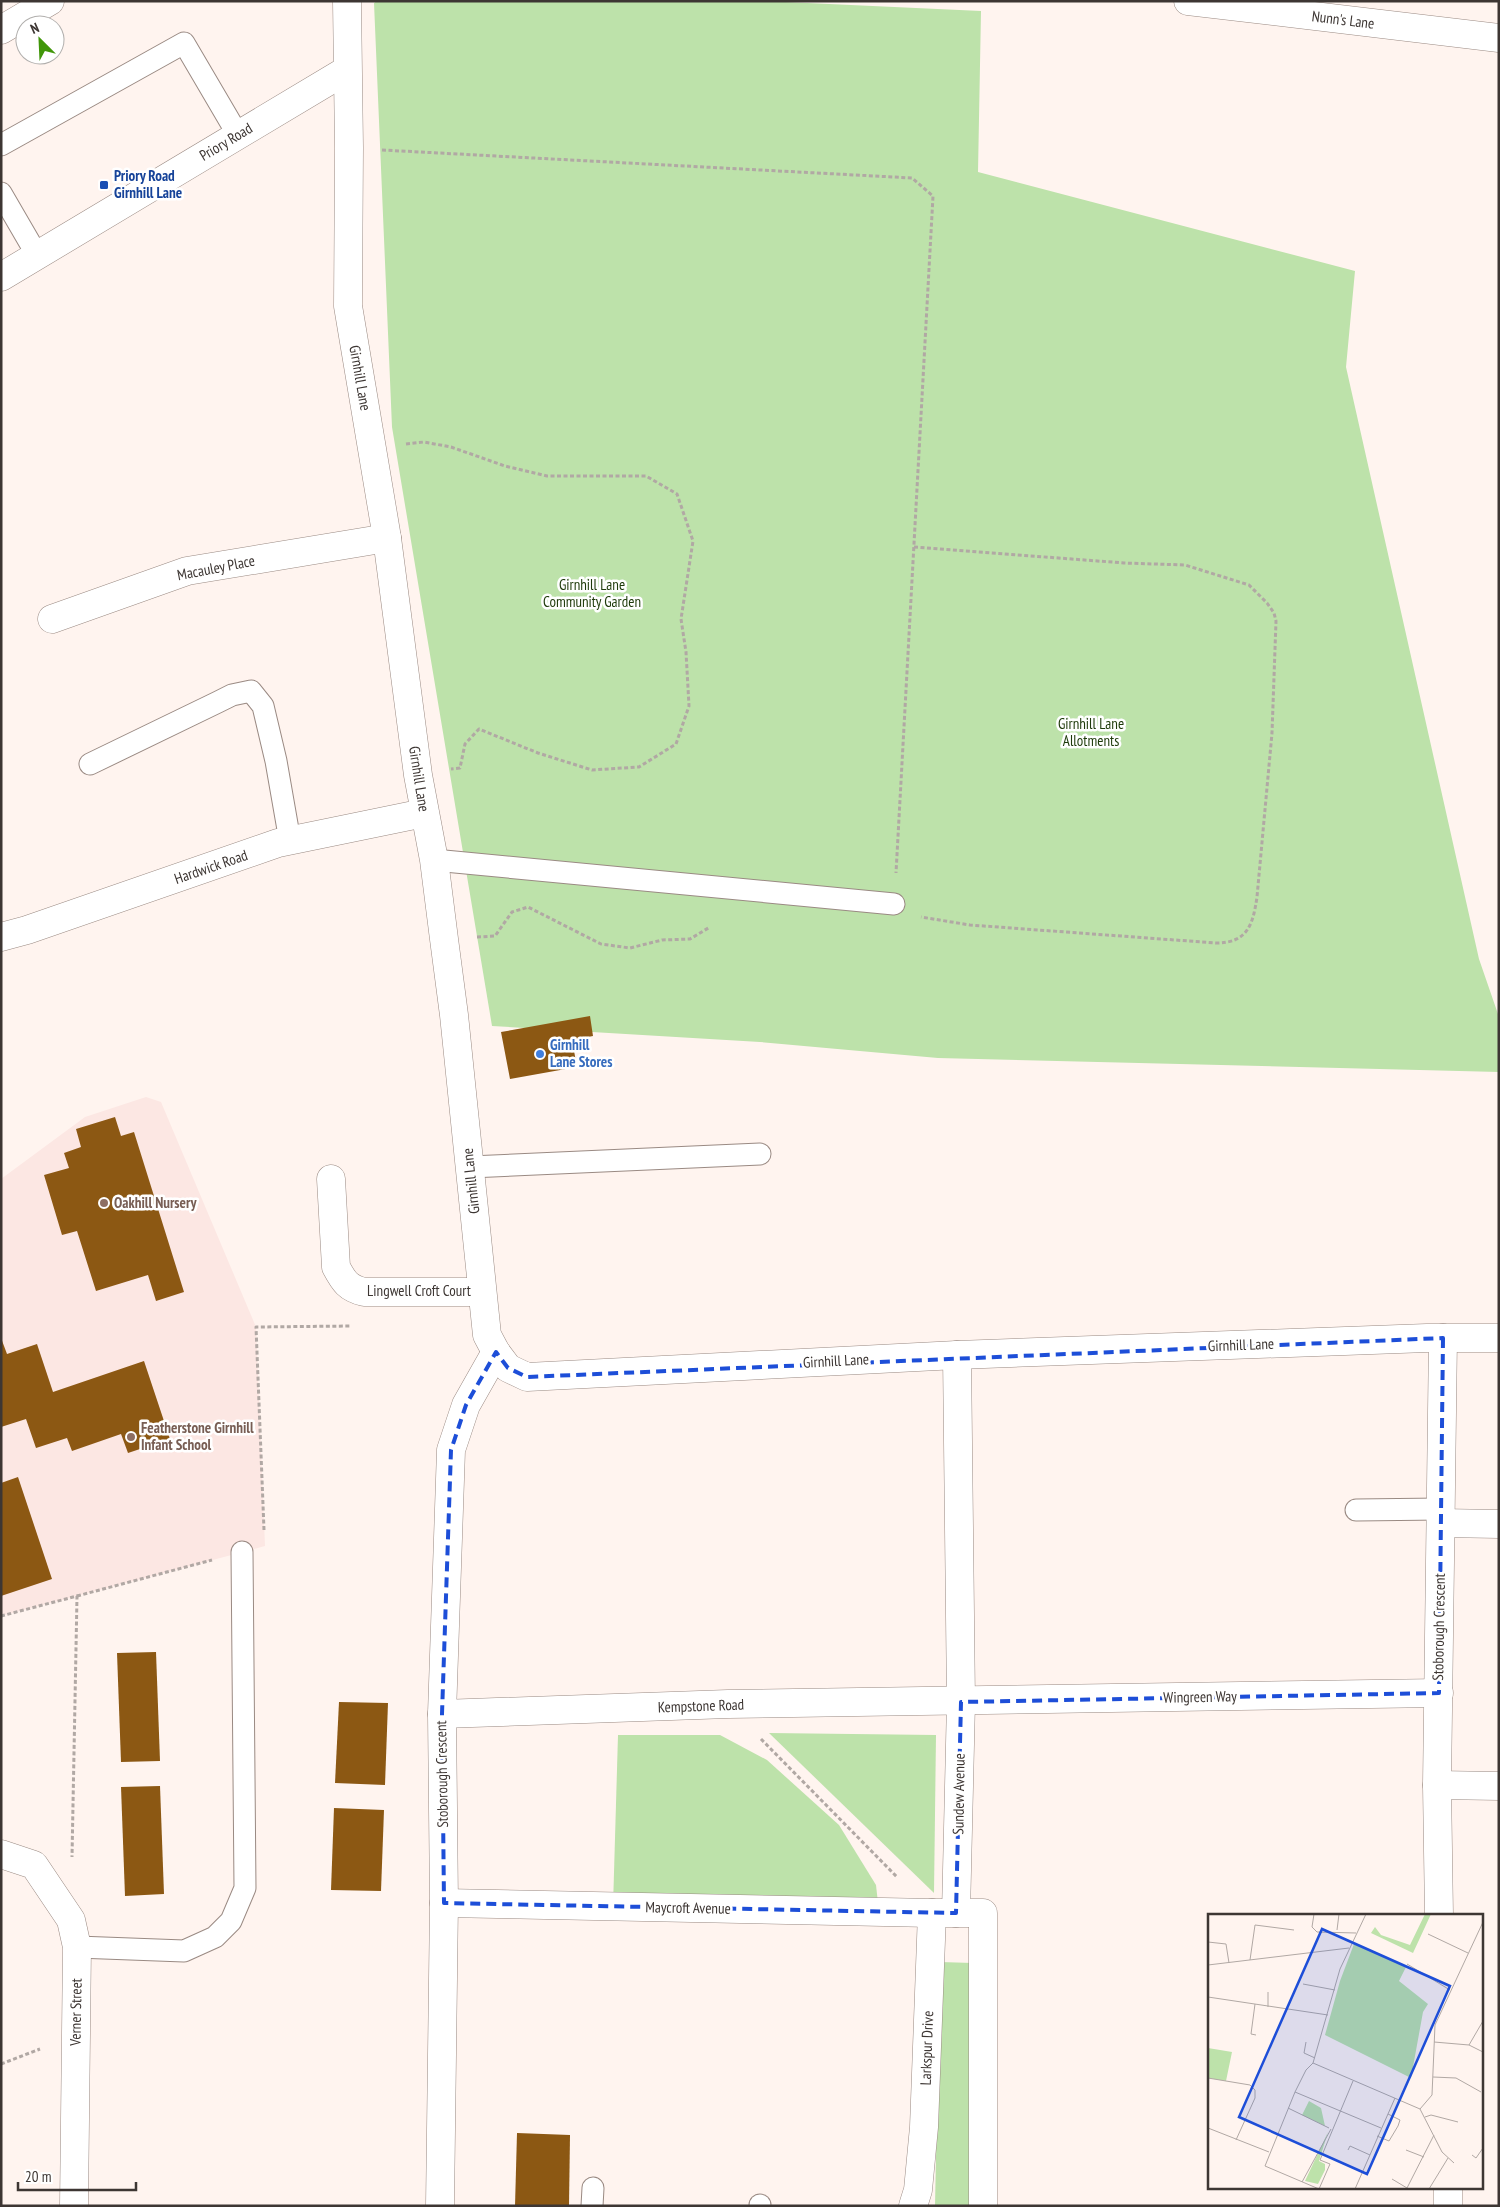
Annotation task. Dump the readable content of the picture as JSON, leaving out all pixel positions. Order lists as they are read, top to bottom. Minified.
{"streets":{"street":["Nunn's Lane","Priory Road","Girnhill Lane","Macauley Place","Hardwick Road","Lingwell Croft Court","Stoborough Crescent","Wingreen Way","Kempstone Road","Sundew Avenue","Maycroft Avenue","Verner Street","Larkspur Drive"]},"crossings":[["Priory Road","Girnhill Lane"],["Girnhill Lane","Macauley Place"],["Girnhill Lane","Hardwick Road"],["Girnhill Lane","Lingwell Croft Court"],["Girnhill Lane","Stoborough Crescent"],["Girnhill Lane","Sundew Avenue"],["Stoborough Crescent","Wingreen Way"],["Stoborough Crescent","Kempstone Road"],["Stoborough Crescent","Maycroft Avenue"],["Wingreen Way","Kempstone Road"],["Wingreen Way","Sundew Avenue"],["Kempstone Road","Sundew Avenue"],["Sundew Avenue","Maycroft Avenue"],["Sundew Avenue","Larkspur Drive"],["Maycroft Avenue","Larkspur Drive"]],"parks":["Girnhill Lane Community Garden","Girnhill Lane Allotments"],"places":{"transit":["Priory Road Girnhill Lane"],"other":["Girnhill Lane Stores","Oakhill Nursery","Featherstone Girnhill Infant School"]},"scale_bar":"20 m","north":"top left"}
